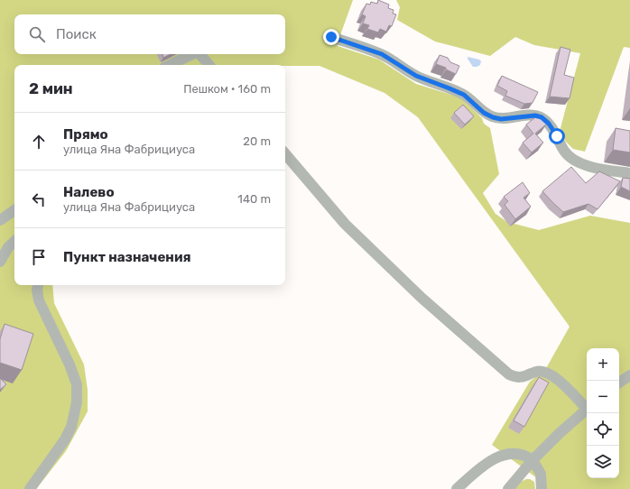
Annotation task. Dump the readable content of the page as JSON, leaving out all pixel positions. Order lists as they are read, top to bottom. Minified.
{"page":{"search":"Поиск","heading":["2 мин","Пешком · 160 m"],"list":[["Прямо","улица Яна Фабрициуса","20 m"],["Налево","улица Яна Фабрициуса","140 m"],"Пункт назначения"],"map_buttons":["+","−"]}}
